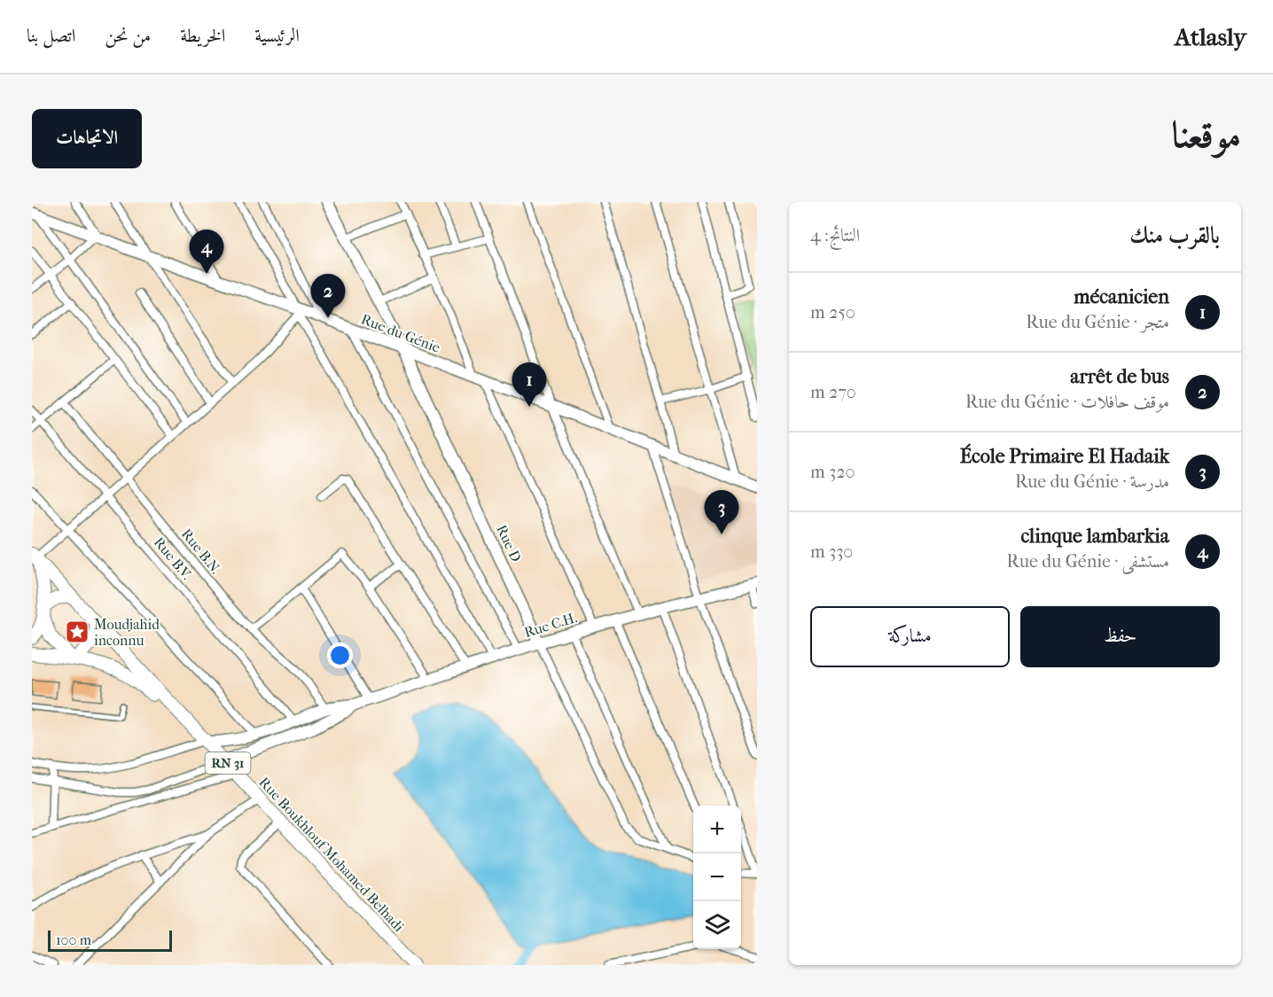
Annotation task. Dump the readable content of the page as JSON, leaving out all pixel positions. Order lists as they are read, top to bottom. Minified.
{"streets":{"main road":["RN 31","Rue Boukhlouf Mohamed Belhadi"],"street":["Rue du Génie","Rue D","Rue B.N.","Rue B.V.","Rue C.H."]},"crossings":[["Rue du Génie","Rue D"],["Rue D","Rue C.H."],["Rue B.N.","Rue C.H."],["Rue B.V.","Rue C.H."],["Rue C.H.","Rue Boukhlouf Mohamed Belhadi"]],"places":{"place":["Moudjahid inconnu"]},"scale_bar":"100 m","page":{"header":"Atlasly","nav":["الرئيسية","الخريطة","من نحن","اتصل بنا"],"title":"موقعنا","buttons":["الاتجاهات",["حفظ","مشاركة"]],"heading":["بالقرب منك","النتائج: 4"],"pins":["4","2","1","3"],"list":[{"mark":"1","name":"mécanicien","note":"متجر · Rue du Génie","value":"250 m"},{"mark":"2","name":"arrêt de bus","note":"موقف حافلات · Rue du Génie","value":"270 m"},{"mark":"3","name":"École Primaire El Hadaik","note":"مدرسة · Rue du Génie","value":"320 m"},{"mark":"4","name":"clinque lambarkia","note":"مستشفى · Rue du Génie","value":"330 m"}],"map_buttons":["+","−"],"scale":"100 m"}}
